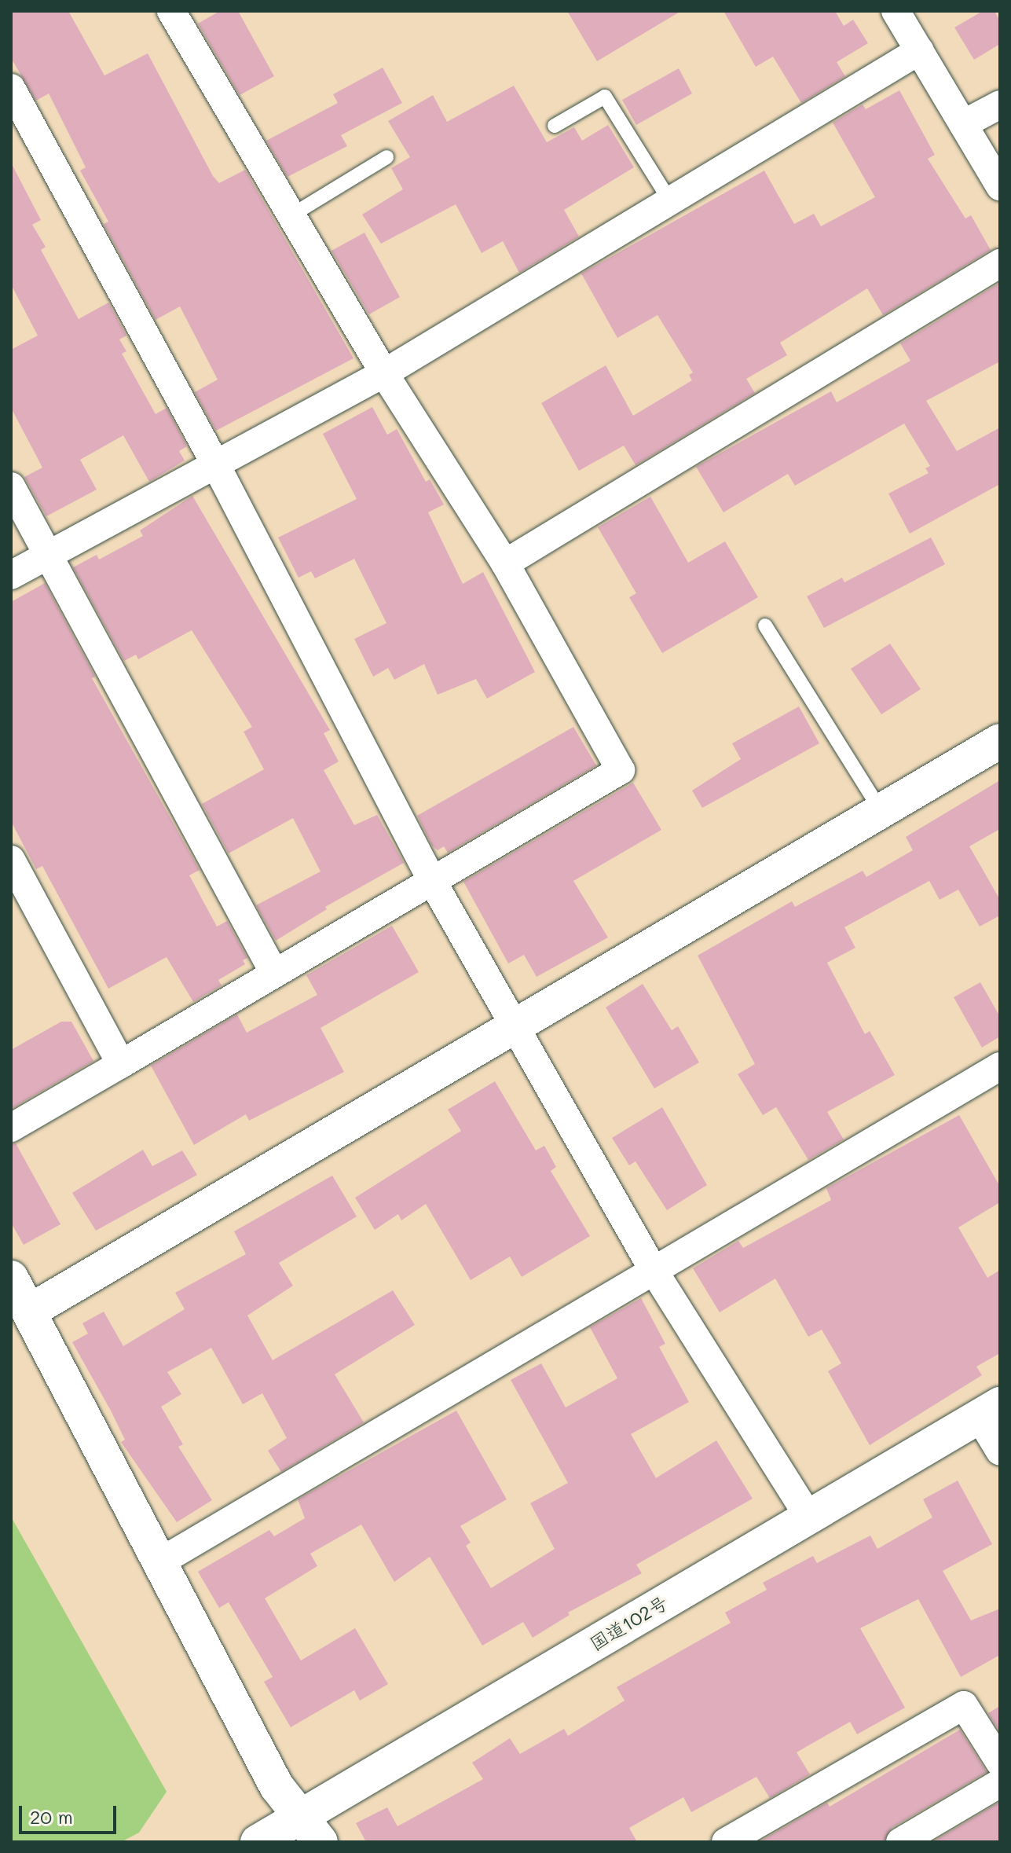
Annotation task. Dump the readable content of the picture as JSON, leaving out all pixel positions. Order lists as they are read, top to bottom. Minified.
{"streets":{"main road":["国道102号"]},"scale_bar":"20 m"}
